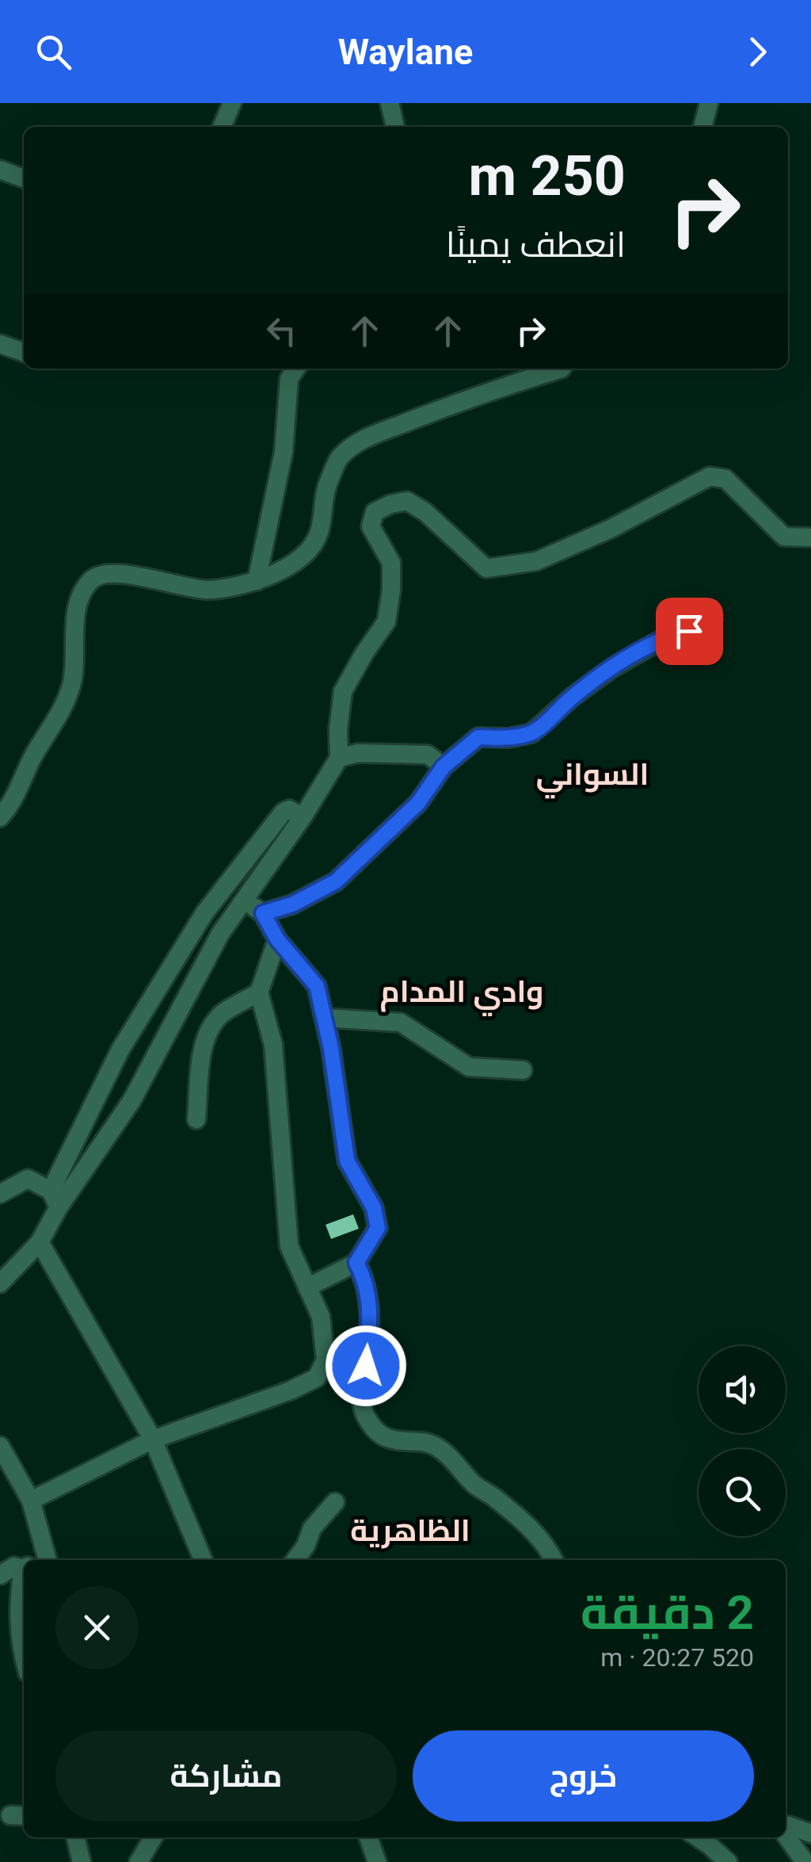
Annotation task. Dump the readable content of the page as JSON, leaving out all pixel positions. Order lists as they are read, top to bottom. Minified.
{"districts":["السواني","وادي المدام","الظاهرية"],"page":{"header":"Waylane","turn":["250 m","انعطف يمينًا"],"heading":["2 دقيقة","520 m · 20:27"],"buttons":["خروج","مشاركة"]}}
